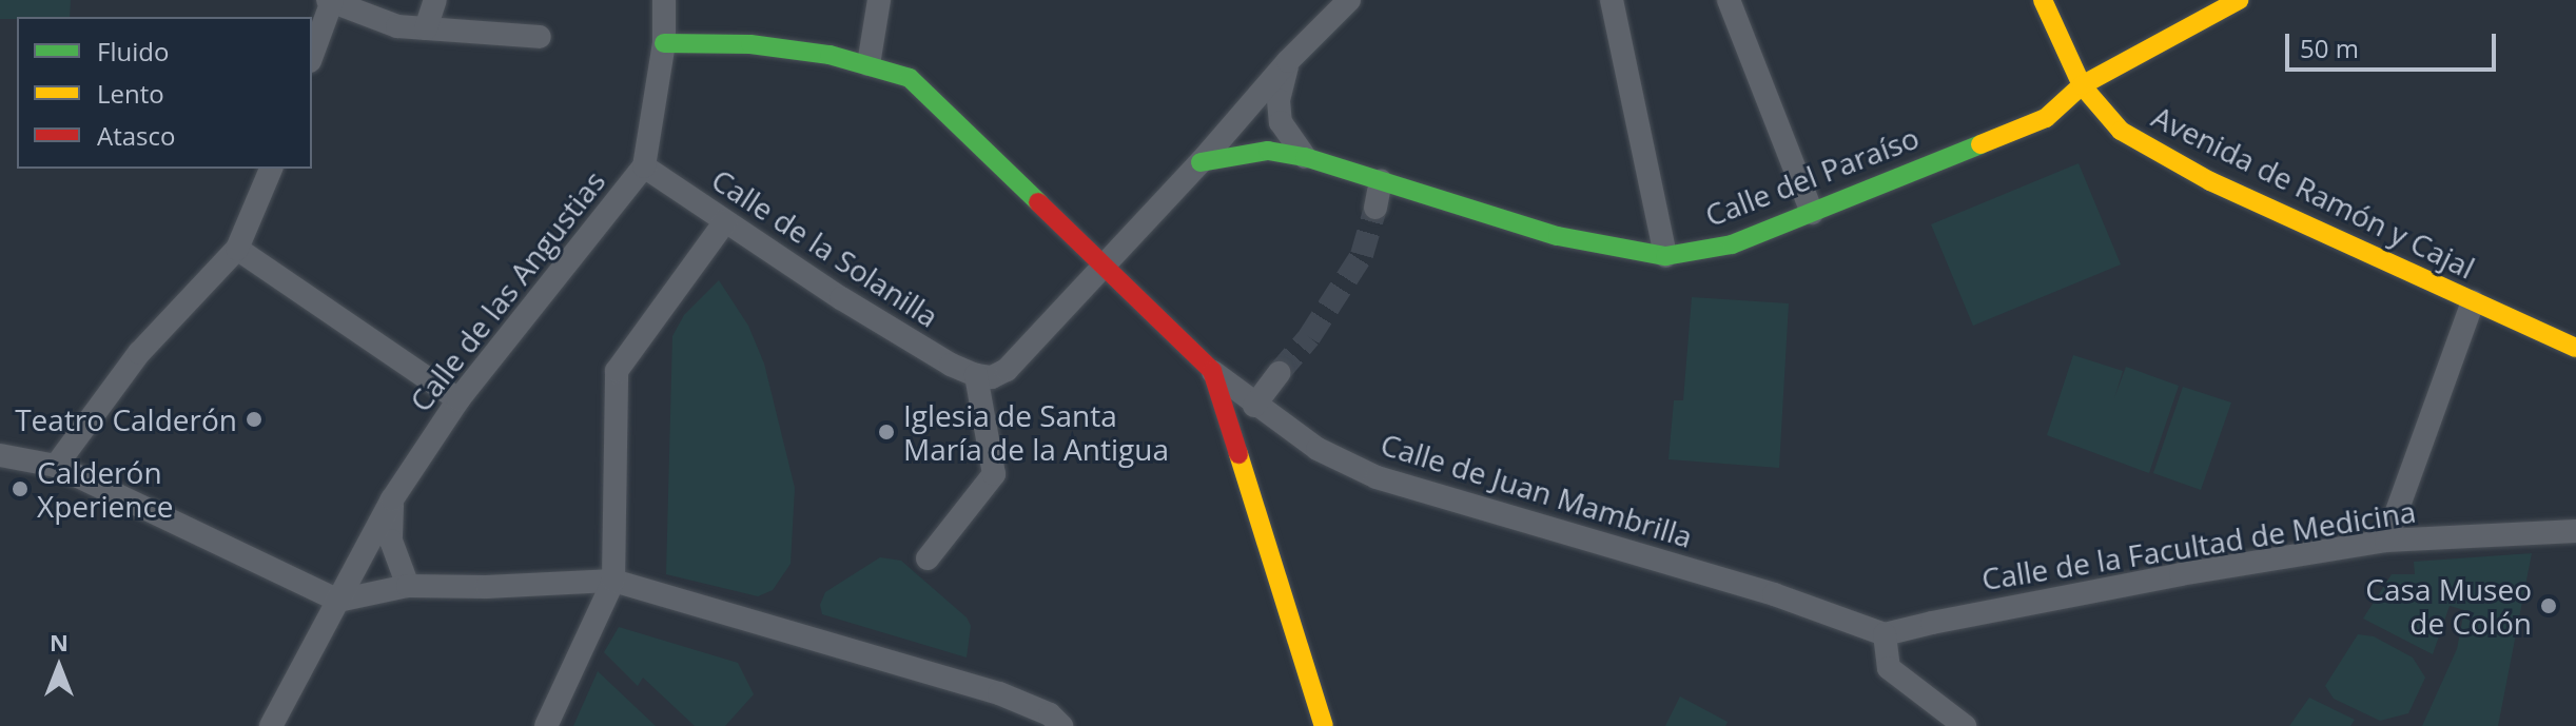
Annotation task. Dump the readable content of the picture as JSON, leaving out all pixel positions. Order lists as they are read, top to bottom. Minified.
{"streets":{"street":["Calle del Paraíso","Avenida de Ramón y Cajal","Calle de la Solanilla","Calle de las Angustias","Calle de Juan Mambrilla","Calle de la Facultad de Medicina"]},"crossings":[["Calle del Paraíso","Avenida de Ramón y Cajal"],["Calle de la Solanilla","Calle de las Angustias"],["Calle de las Angustias","Calle de Juan Mambrilla"],["Calle de Juan Mambrilla","Calle de la Facultad de Medicina"]],"places":["Teatro Calderón","Iglesia de Santa María de la Antigua","Calderón Xperience","Casa Museo de Colón"],"legend":["Fluido","Lento","Atasco"],"scale_bar":"50 m","north":"top"}
